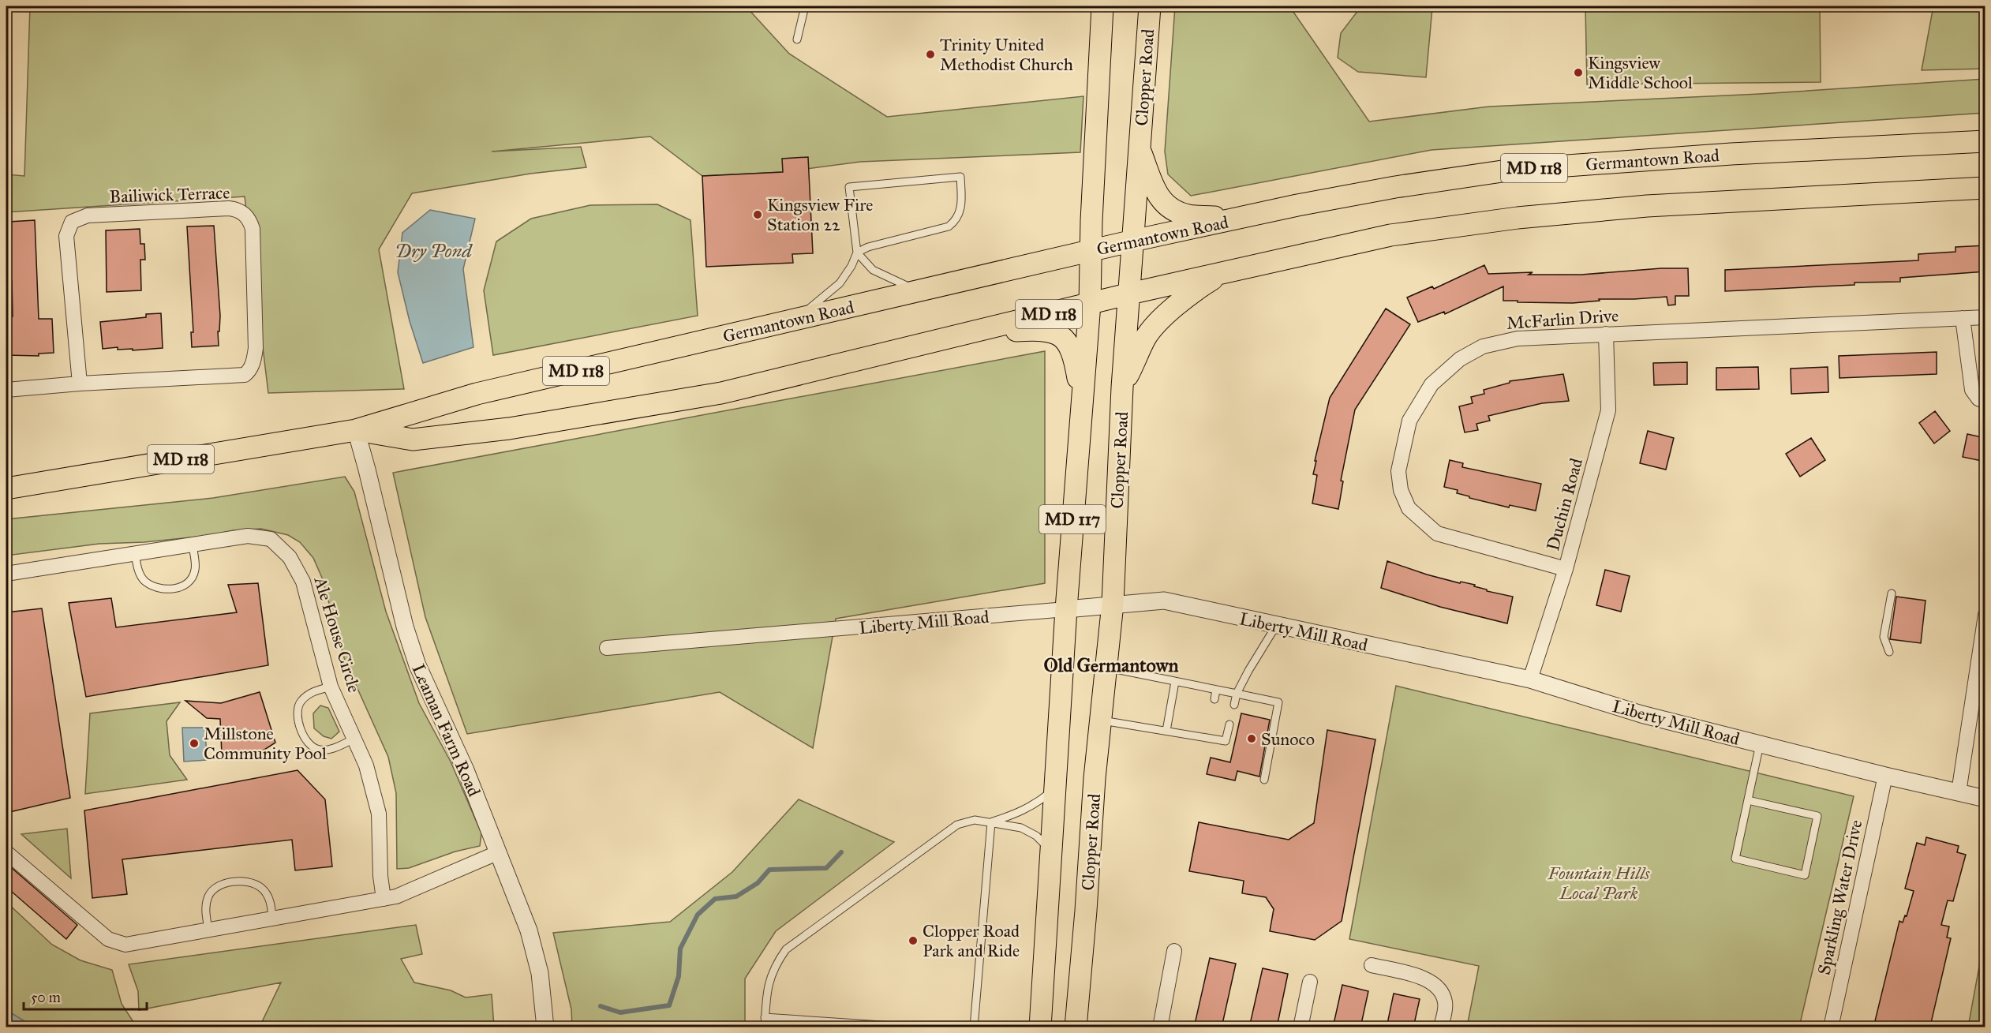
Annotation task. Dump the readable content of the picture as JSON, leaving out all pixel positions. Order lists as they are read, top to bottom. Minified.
{"streets":{"main road":["Clopper Road","Germantown Road","MD 118","MD 117"],"street":["Bailiwick Terrace","McFarlin Drive","Duchin Road","Liberty Mill Road","Ale House Circle","Leaman Farm Road","Sparkling Water Drive"]},"crossings":[["Clopper Road","Germantown Road"],["Clopper Road","Liberty Mill Road"],["Germantown Road","MD 117"],["Germantown Road","Leaman Farm Road"],["McFarlin Drive","Duchin Road"],["Duchin Road","Liberty Mill Road"],["MD 117","Liberty Mill Road"],["Liberty Mill Road","Sparkling Water Drive"]],"districts":["Old Germantown"],"water":["Dry Pond"],"parks":["Fountain Hills Local Park"],"places":["Trinity United Methodist Church","Kingsview Middle School","Kingsview Fire Station 22","Sunoco","Millstone Community Pool","Clopper Road Park and Ride"],"scale_bar":"50 m"}
